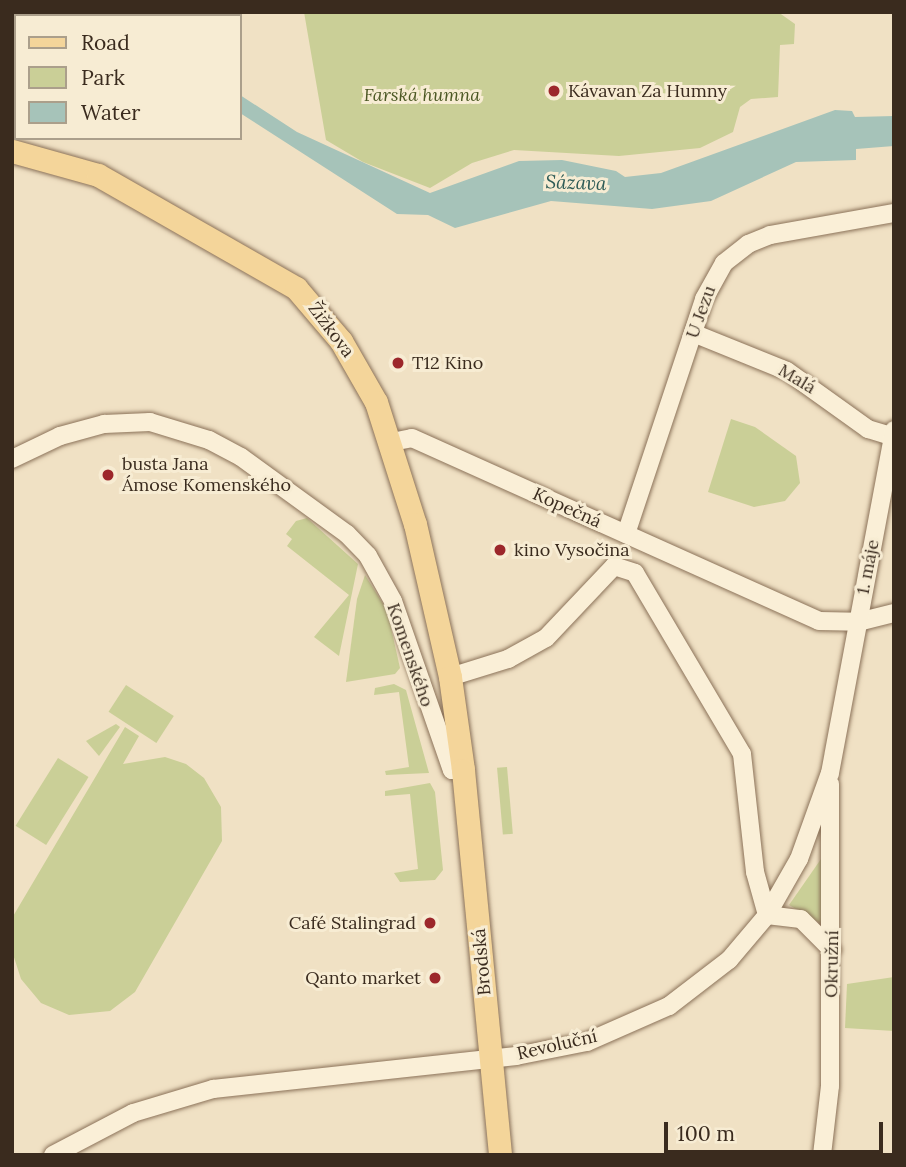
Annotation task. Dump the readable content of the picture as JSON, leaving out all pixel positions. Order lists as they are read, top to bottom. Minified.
{"streets":{"main road":["Žižkova","Brodská"],"street":["U Jezu","Malá","Kopečná","1. máje","Komenského","Okružní","Revoluční"]},"crossings":[["U Jezu","Malá"],["U Jezu","Kopečná"],["Žižkova","Kopečná"],["Žižkova","Komenského"],["Žižkova","Brodská"],["Malá","1. máje"],["Kopečná","1. máje"],["Kopečná","Revoluční"],["1. máje","Revoluční"],["Komenského","Brodská"],["Brodská","Revoluční"],["Okružní","Revoluční"]],"water":["Sázava"],"parks":["Farská humna"],"places":["Kávavan Za Humny","T12 Kino","busta Jana Ámose Komenského","kino Vysočina","Café Stalingrad","Qanto market"],"legend":["Road","Park","Water"],"scale_bar":"100 m"}
